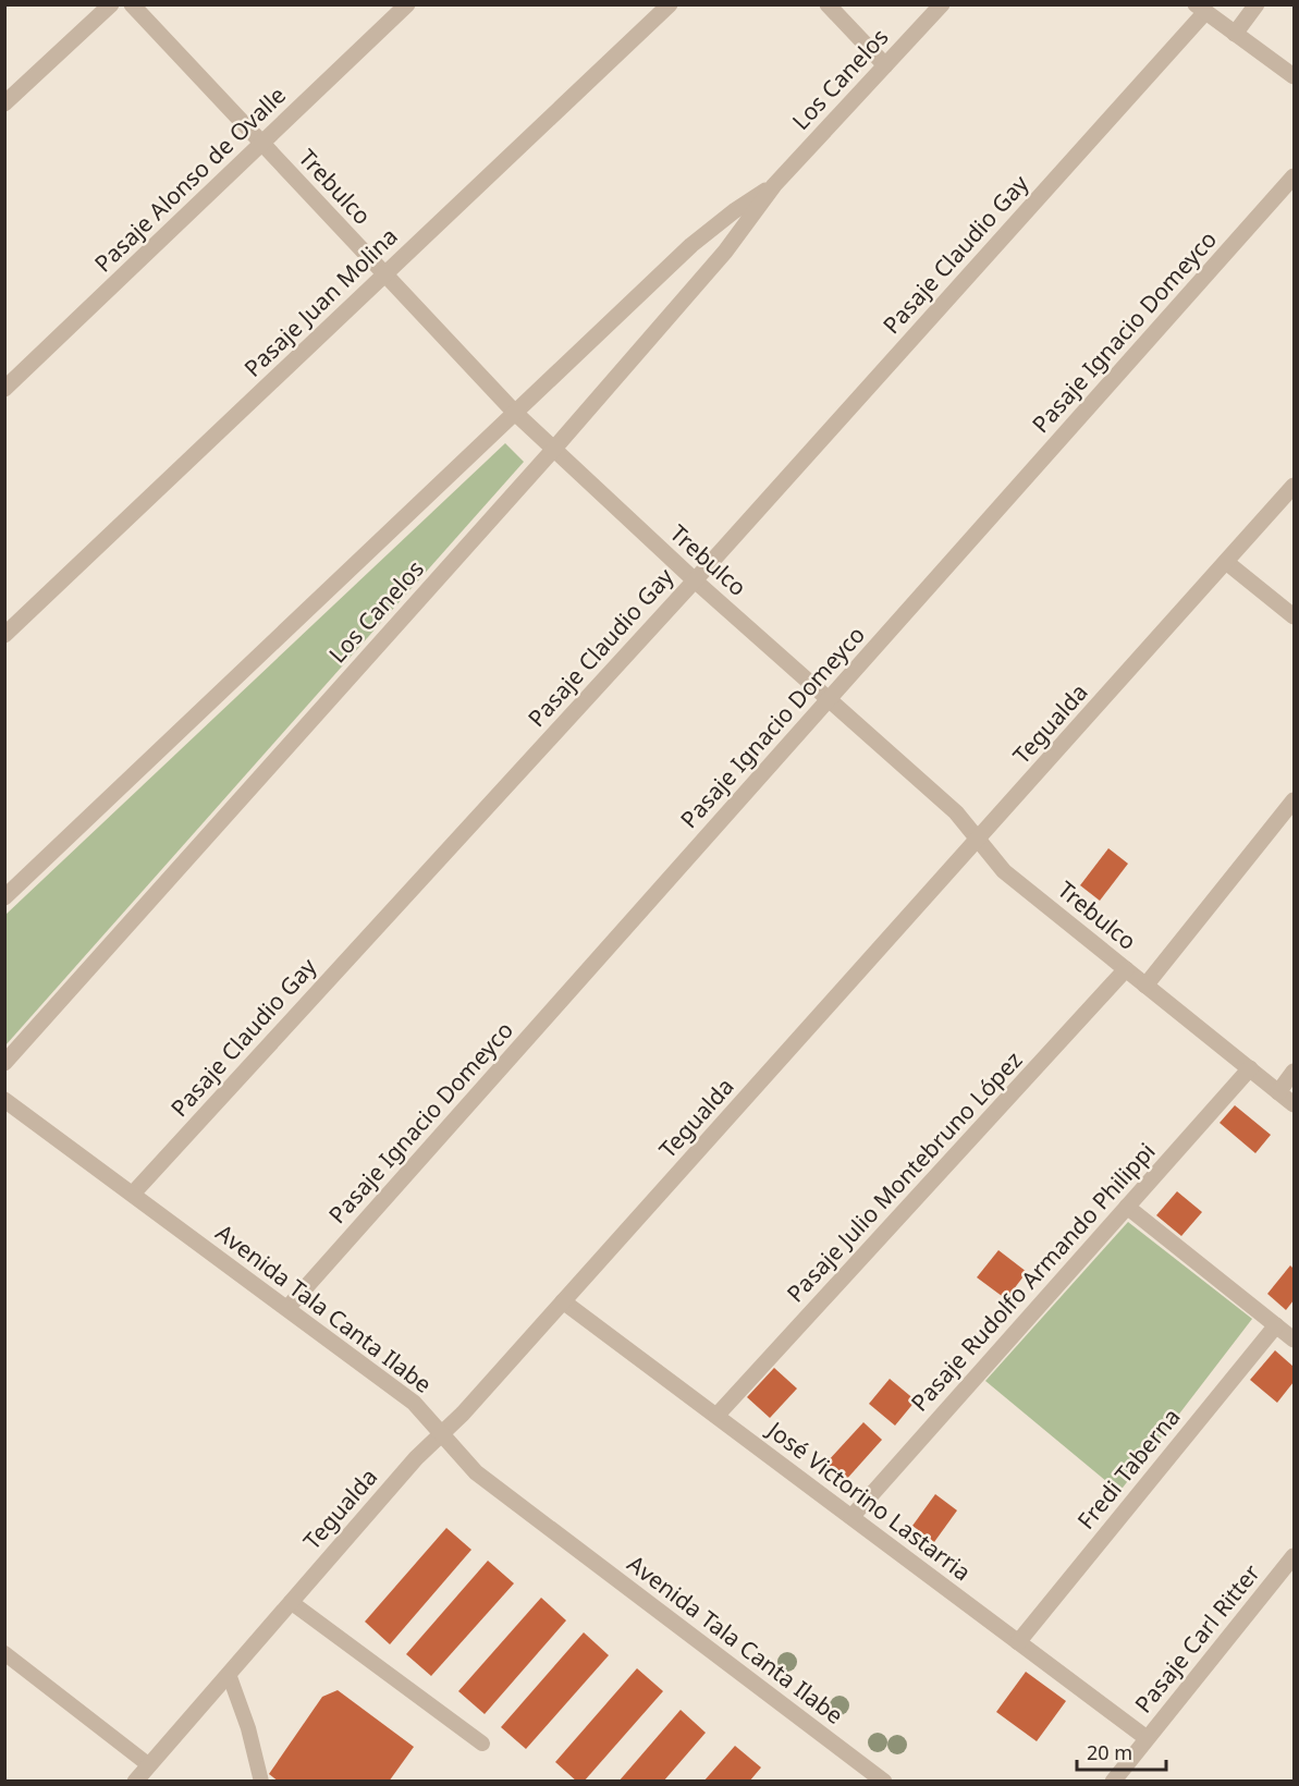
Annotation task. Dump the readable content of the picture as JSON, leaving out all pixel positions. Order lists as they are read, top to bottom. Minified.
{"streets":{"street":["Los Canelos","Pasaje Alonso de Ovalle","Trebulco","Pasaje Claudio Gay","Pasaje Juan Molina","Pasaje Ignacio Domeyco","Tegualda","Pasaje Julio Montebruno López","Pasaje Rudolfo Armando Philippi","Avenida Tala Canta Ilabe","Fredi Taberna","José Victorino Lastarria","Pasaje Carl Ritter"]},"crossings":[["Los Canelos","Trebulco"],["Pasaje Alonso de Ovalle","Trebulco"],["Trebulco","Pasaje Claudio Gay"],["Trebulco","Pasaje Juan Molina"],["Trebulco","Pasaje Ignacio Domeyco"],["Trebulco","Tegualda"],["Trebulco","Pasaje Julio Montebruno López"],["Trebulco","Pasaje Rudolfo Armando Philippi"],["Pasaje Claudio Gay","Avenida Tala Canta Ilabe"],["Pasaje Ignacio Domeyco","Avenida Tala Canta Ilabe"],["Tegualda","Avenida Tala Canta Ilabe"],["Tegualda","José Victorino Lastarria"],["Pasaje Julio Montebruno López","José Victorino Lastarria"],["Pasaje Rudolfo Armando Philippi","José Victorino Lastarria"],["Fredi Taberna","José Victorino Lastarria"],["José Victorino Lastarria","Pasaje Carl Ritter"]],"scale_bar":"20 m"}
